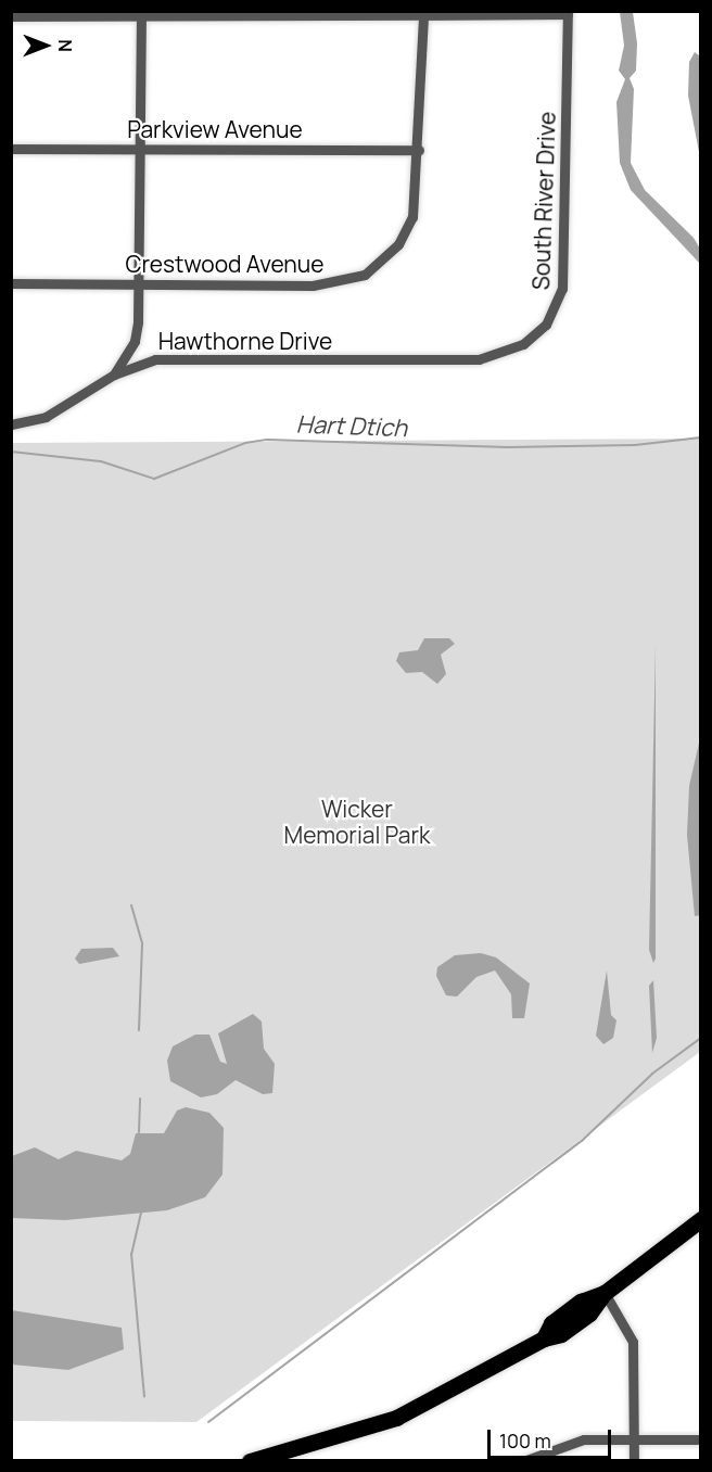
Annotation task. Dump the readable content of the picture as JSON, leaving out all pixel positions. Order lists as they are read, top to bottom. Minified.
{"streets":{"street":["Parkview Avenue","South River Drive","Crestwood Avenue","Hawthorne Drive"]},"crossings":[["Parkview Avenue","Crestwood Avenue"],["South River Drive","Hawthorne Drive"]],"water":["Hart Dtich"],"parks":["Wicker Memorial Park"],"scale_bar":"100 m","north":"right"}
